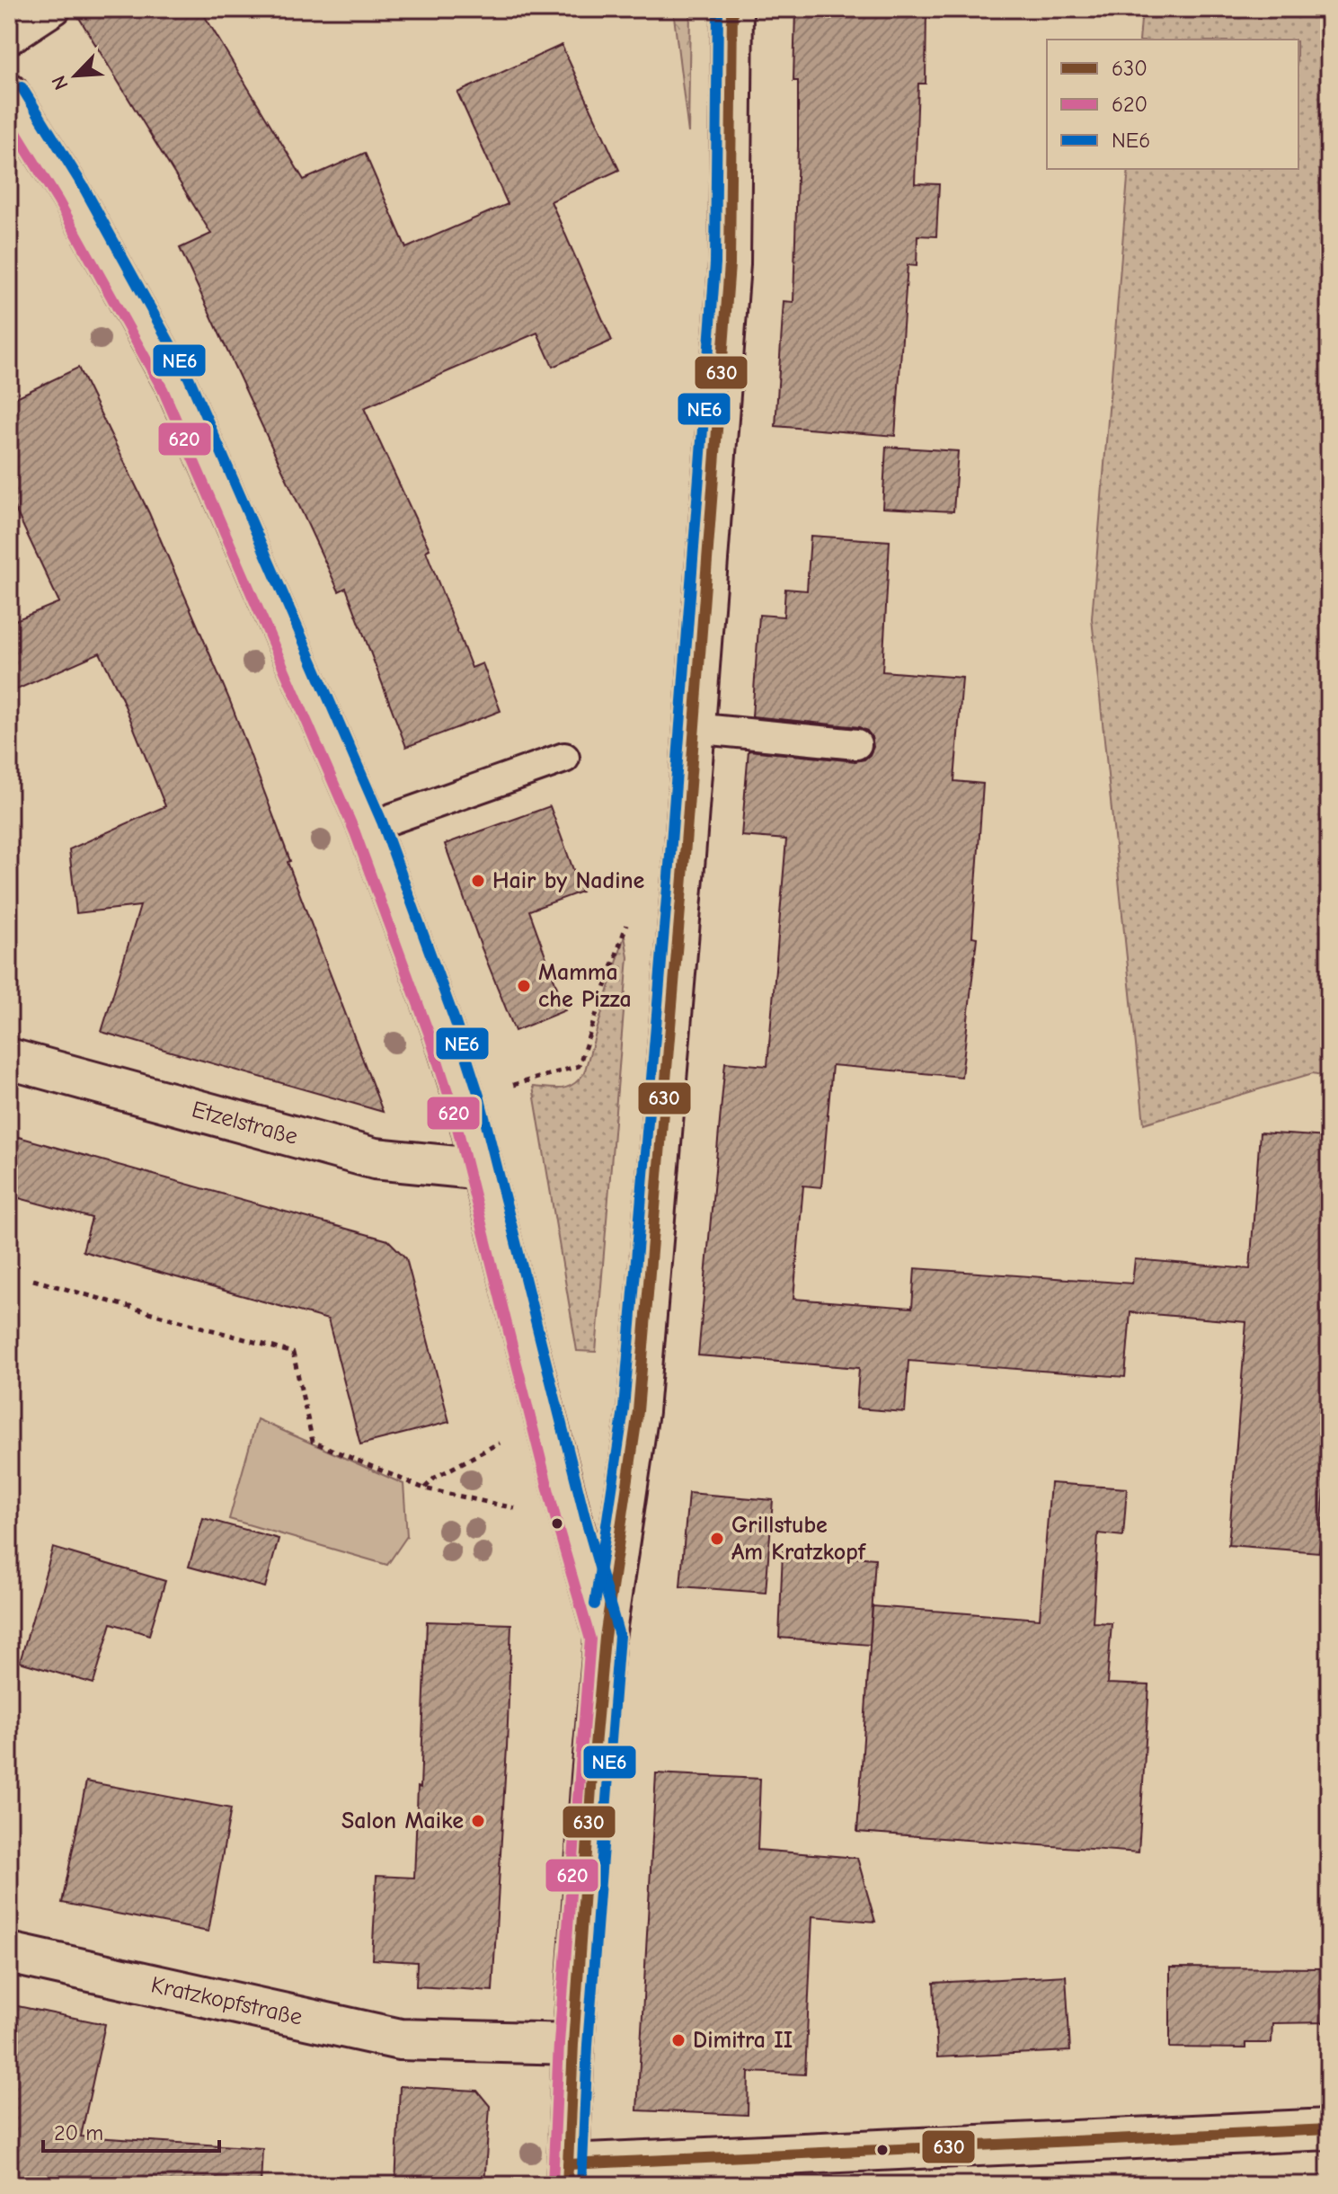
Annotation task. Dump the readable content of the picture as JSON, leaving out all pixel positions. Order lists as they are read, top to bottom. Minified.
{"streets":{"street":["Etzelstraße","Kratzkopfstraße"]},"places":["Hair by Nadine","Mamma che Pizza","Grillstube Am Kratzkopf","Salon Maike","Dimitra II"],"lines":["transit line 630","transit line NE6","transit line 620"],"legend":["630","620","NE6"],"scale_bar":"20 m","north":"bottom left"}
